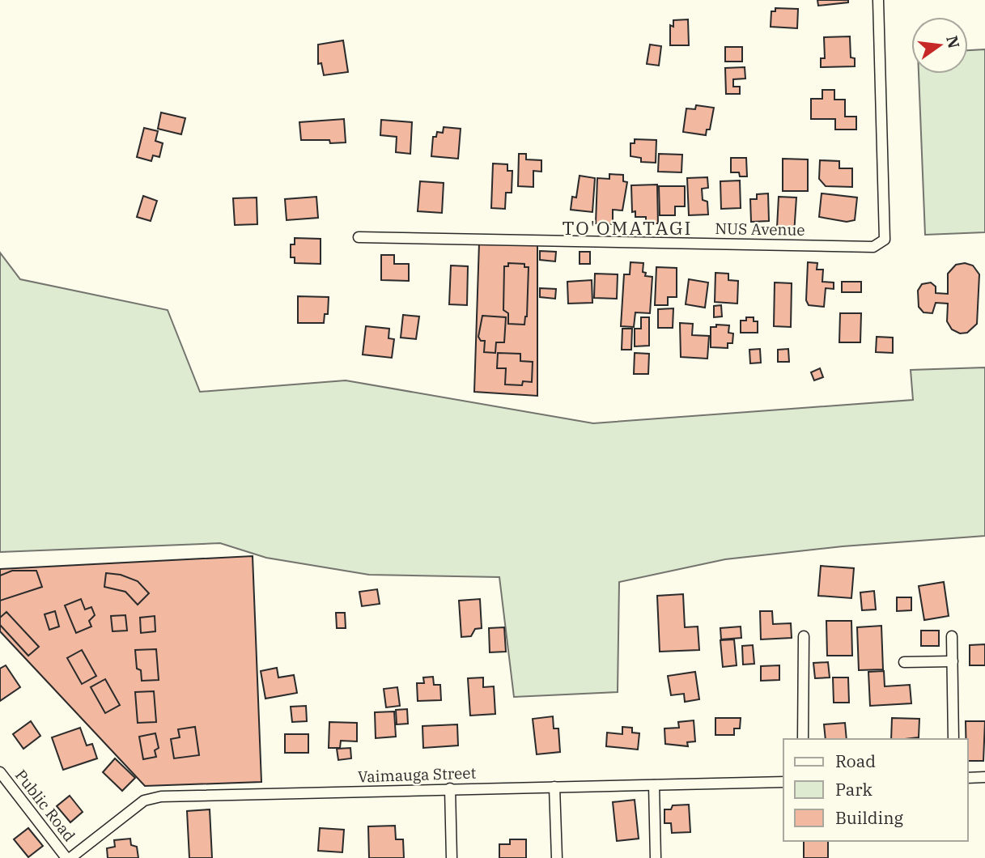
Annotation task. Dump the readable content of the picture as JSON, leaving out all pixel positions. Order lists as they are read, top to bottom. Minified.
{"streets":{"street":["NUS Avenue","Vaimauga Street","Public Road"]},"crossings":[["Vaimauga Street","Public Road"]],"districts":["TO'OMATAGI"],"legend":["Road","Park","Building"],"north":"right"}
